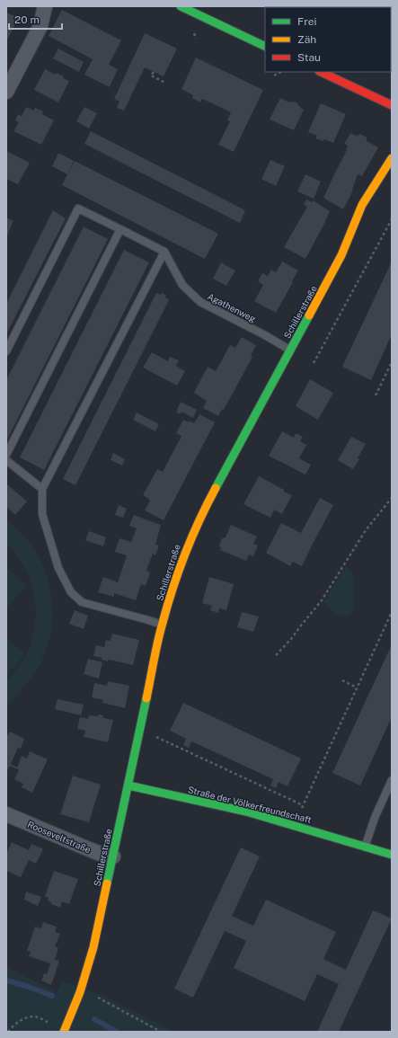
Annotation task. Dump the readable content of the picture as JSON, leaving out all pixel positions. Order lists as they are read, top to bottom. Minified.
{"streets":{"street":["Schillerstraße","Straße der Völkerfreundschaft","Rooseveltstraße"],"lane":["Agathenweg"]},"crossings":[["Agathenweg","Schillerstraße"],["Schillerstraße","Straße der Völkerfreundschaft"],["Schillerstraße","Rooseveltstraße"]],"legend":["Frei","Zäh","Stau"],"scale_bar":"20 m"}
